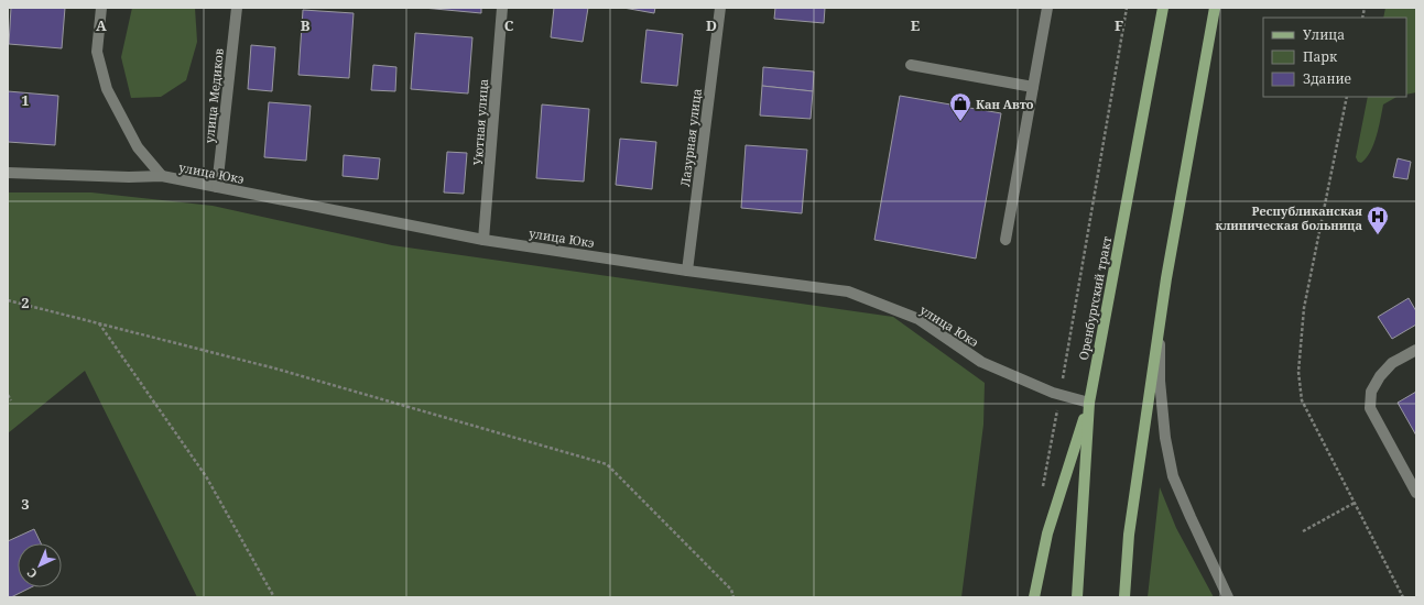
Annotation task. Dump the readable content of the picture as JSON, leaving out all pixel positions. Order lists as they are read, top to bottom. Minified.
{"streets":{"main road":["Оренбургский тракт"],"street":["улица Медиков","Уютная улица","Лазурная улица","улица Юкэ"]},"crossings":[["улица Медиков","улица Юкэ"],["Уютная улица","улица Юкэ"],["Лазурная улица","улица Юкэ"],["улица Юкэ","Оренбургский тракт"]],"places":{"shop":["Кан Авто"],"hospital":["Республиканская клиническая больница"]},"legend":["Улица","Парк","Здание"],"north":"bottom left","grid":{"columns":["A","B","C","D","E","F"],"rows":["1","2","3"]}}
